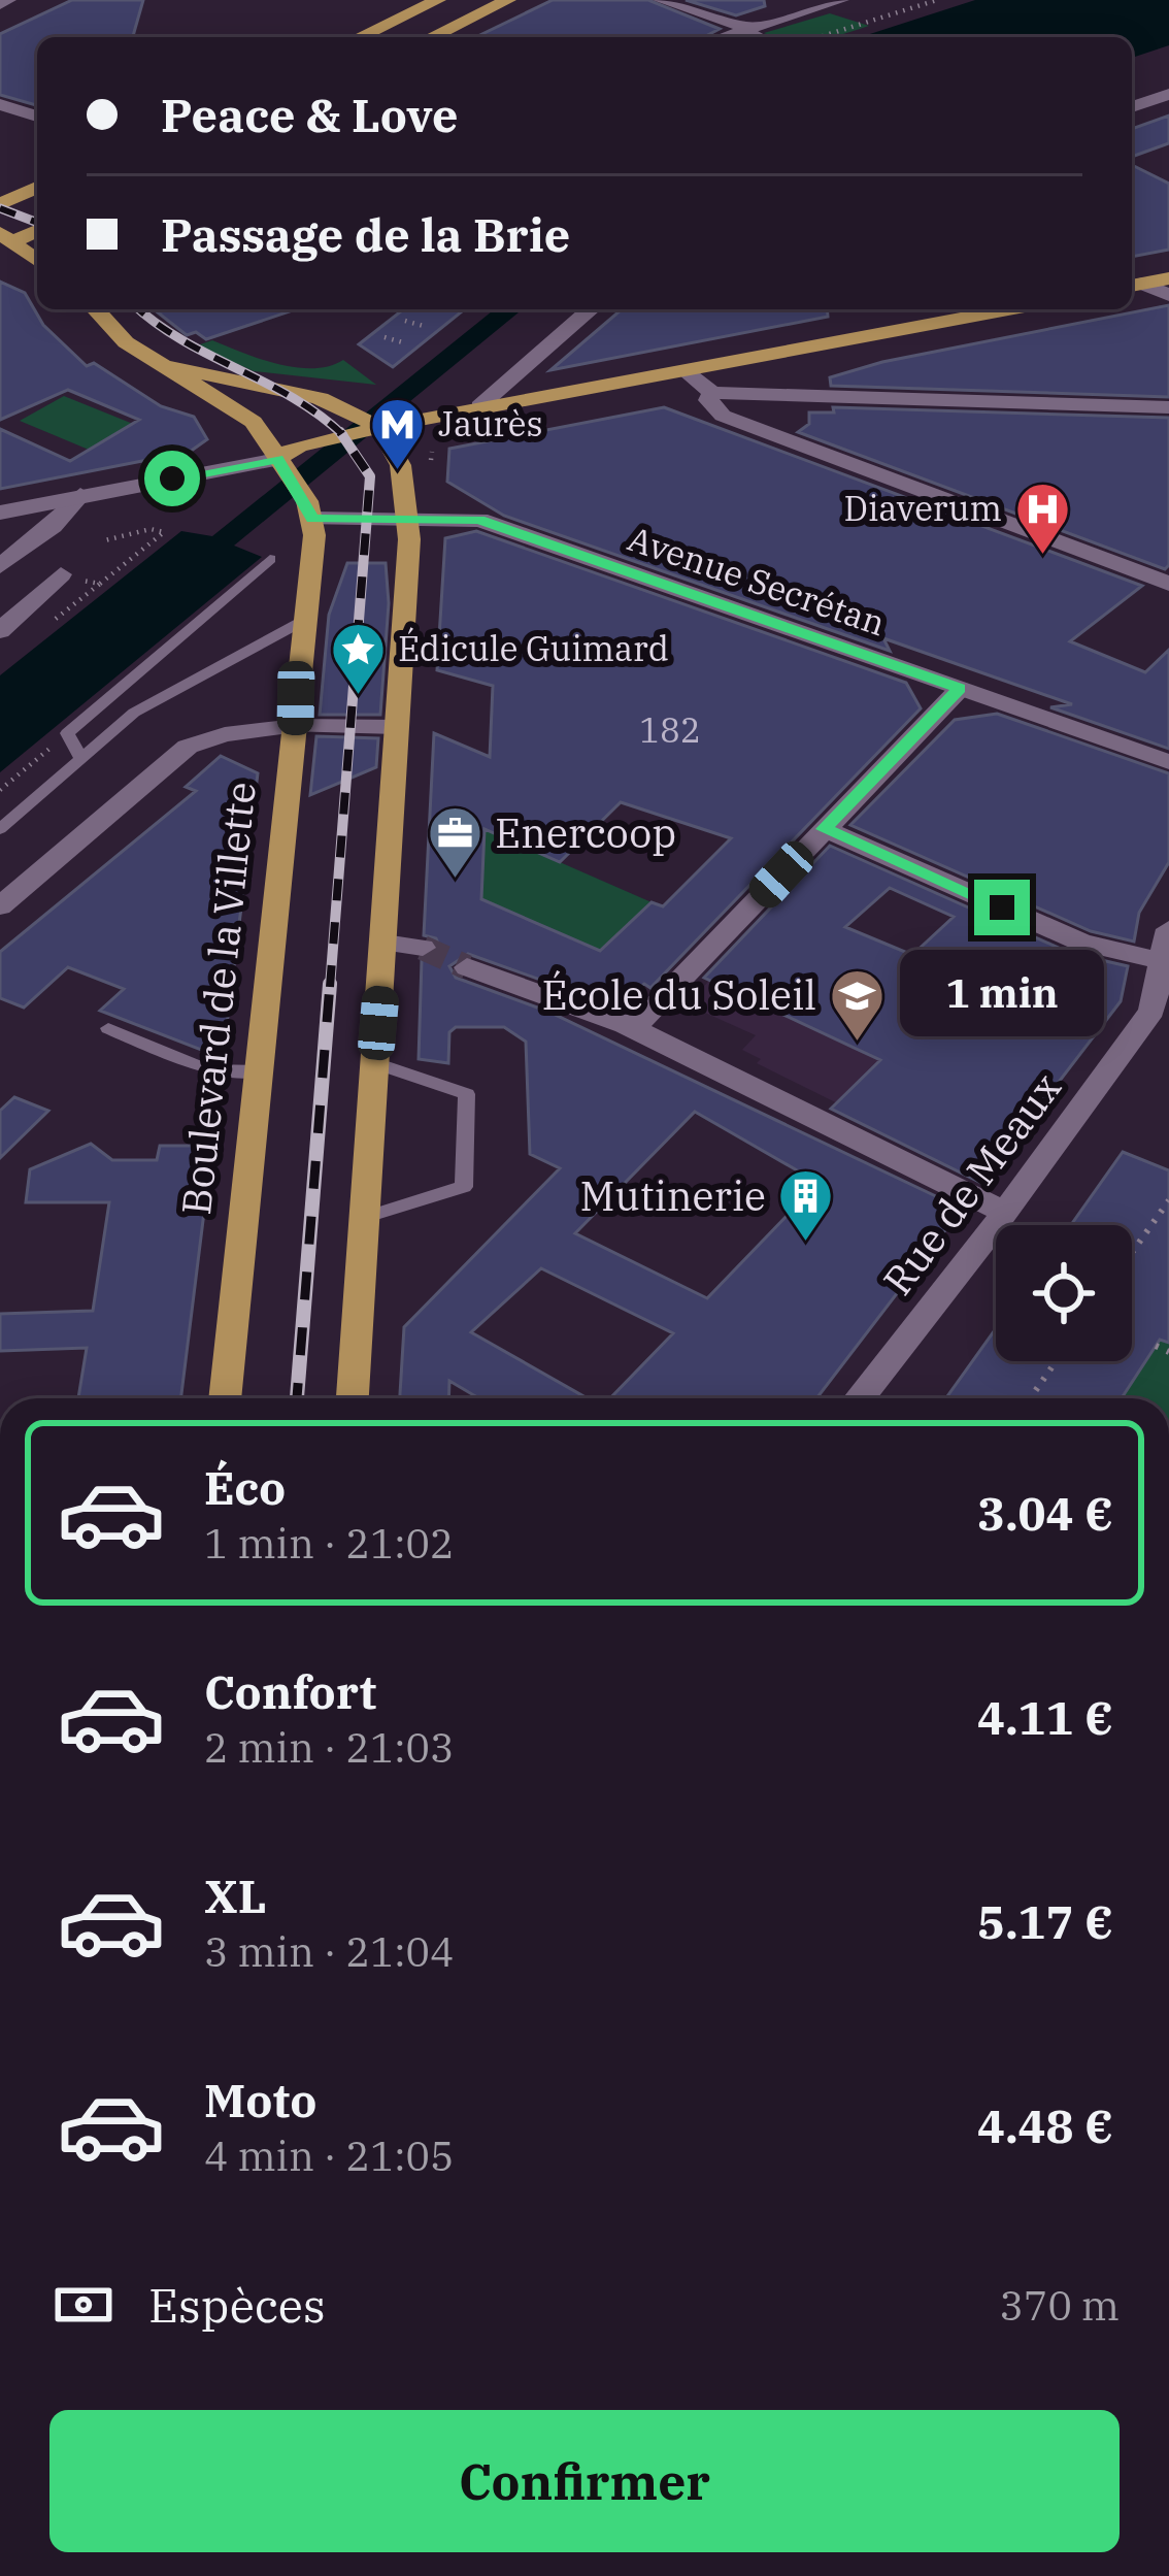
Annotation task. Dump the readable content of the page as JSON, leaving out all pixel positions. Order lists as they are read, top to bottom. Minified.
{"streets":{"main road":["Boulevard de la Villette"],"street":["Avenue Secrétan","Rue de Meaux"]},"crossings":[["Avenue Secrétan","Boulevard de la Villette"]],"places":{"metro station":["Jaurès"],"hospital":["Diaverum"],"place":["Édicule Guimard"],"office":["Enercoop"],"school or university":["École du Soleil"],"building":["Mutinerie"]},"house_numbers":["182"],"page":{"banner":["Peace & Love","Passage de la Brie"],"bubble":"1 min","list":[{"name":"Éco","note":"1 min · 21:02","value":"3.04 €"},{"name":"Confort","note":"2 min · 21:03","value":"4.11 €"},{"name":"XL","note":"3 min · 21:04","value":"5.17 €"},{"name":"Moto","note":"4 min · 21:05","value":"4.48 €"}],"pay":["Espèces","370 m"],"buttons":"Confirmer"}}
